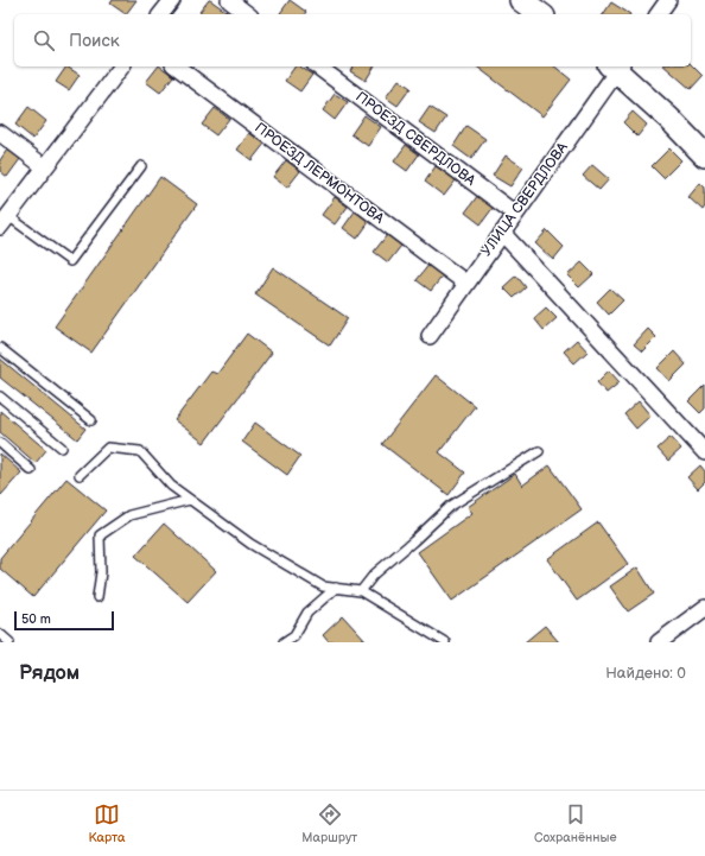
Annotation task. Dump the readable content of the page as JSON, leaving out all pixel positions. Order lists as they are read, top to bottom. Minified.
{"streets":{"street":["ПРОЕЗД СВЕРДЛОВА","ПРОЕЗД ЛЕРМОНТОВА","УЛИЦА СВЕРДЛОВА"]},"crossings":[["ПРОЕЗД СВЕРДЛОВА","УЛИЦА СВЕРДЛОВА"],["ПРОЕЗД ЛЕРМОНТОВА","УЛИЦА СВЕРДЛОВА"]],"scale_bar":"50 m","page":{"search":"Поиск","scale":"50 m","heading":["Рядом","Найдено: 0"],"nav":["Карта","Маршрут","Сохранённые"]}}
